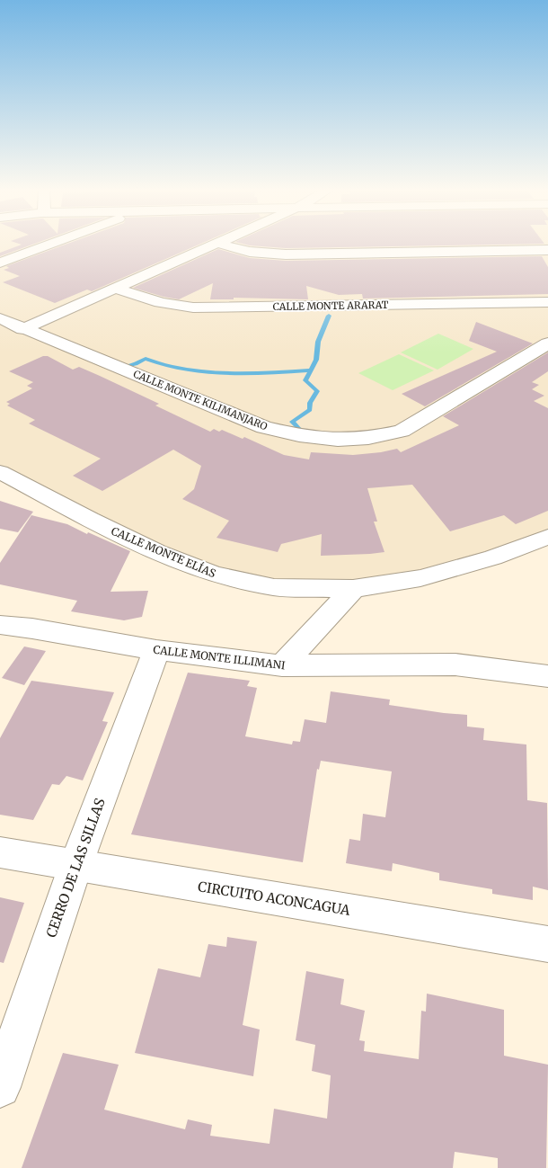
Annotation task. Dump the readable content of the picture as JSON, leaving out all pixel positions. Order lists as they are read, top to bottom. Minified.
{"streets":{"street":["CALLE MONTE ARARAT","CALLE MONTE KILIMANJARO","CALLE MONTE ELÍAS","CALLE MONTE ILLIMANI","CERRO DE LAS SILLAS","CIRCUITO ACONCAGUA"]},"crossings":[["CALLE MONTE ILLIMANI","CERRO DE LAS SILLAS"],["CERRO DE LAS SILLAS","CIRCUITO ACONCAGUA"]]}
